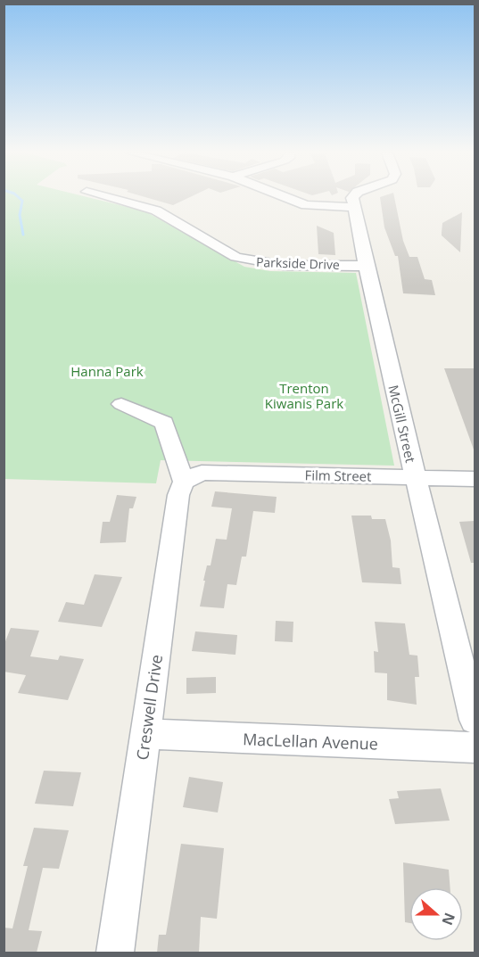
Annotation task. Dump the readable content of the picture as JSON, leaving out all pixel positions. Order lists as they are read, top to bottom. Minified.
{"streets":{"street":["Parkside Drive","McGill Street","Film Street","Creswell Drive","MacLellan Avenue"]},"crossings":[["Parkside Drive","McGill Street"],["McGill Street","Film Street"],["Film Street","Creswell Drive"],["Creswell Drive","MacLellan Avenue"]],"parks":["Hanna Park","Trenton Kiwanis Park"],"north":"right"}
